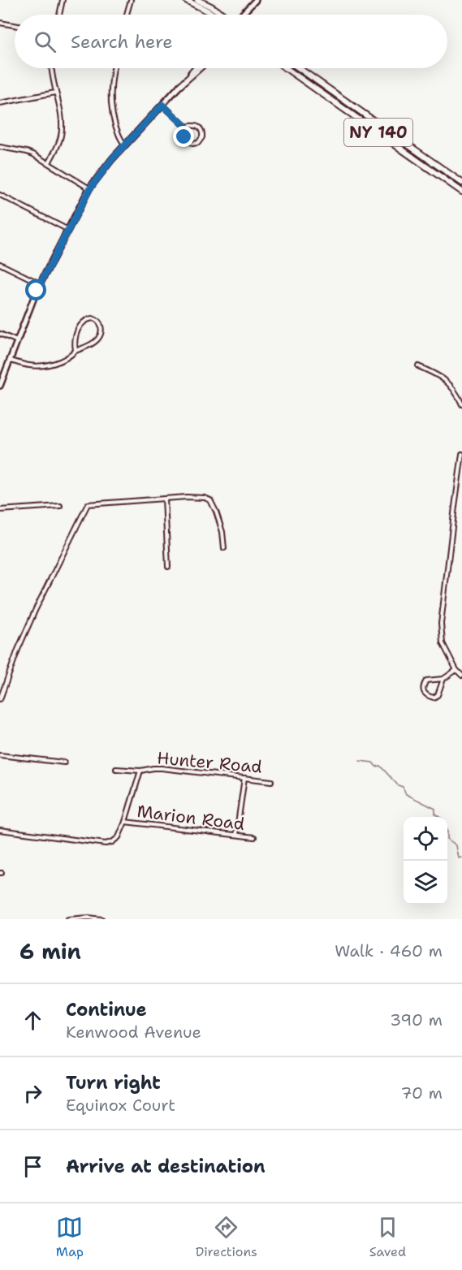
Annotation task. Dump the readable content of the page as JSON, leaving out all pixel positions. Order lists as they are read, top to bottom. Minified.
{"streets":{"main road":["NY 140"],"street":["Hunter Road","Marion Road"]},"page":{"search":"Search here","heading":["6 min","Walk · 460 m"],"list":[["Continue","Kenwood Avenue","390 m"],["Turn right","Equinox Court","70 m"],"Arrive at destination"],"nav":["Map","Directions","Saved"]}}
